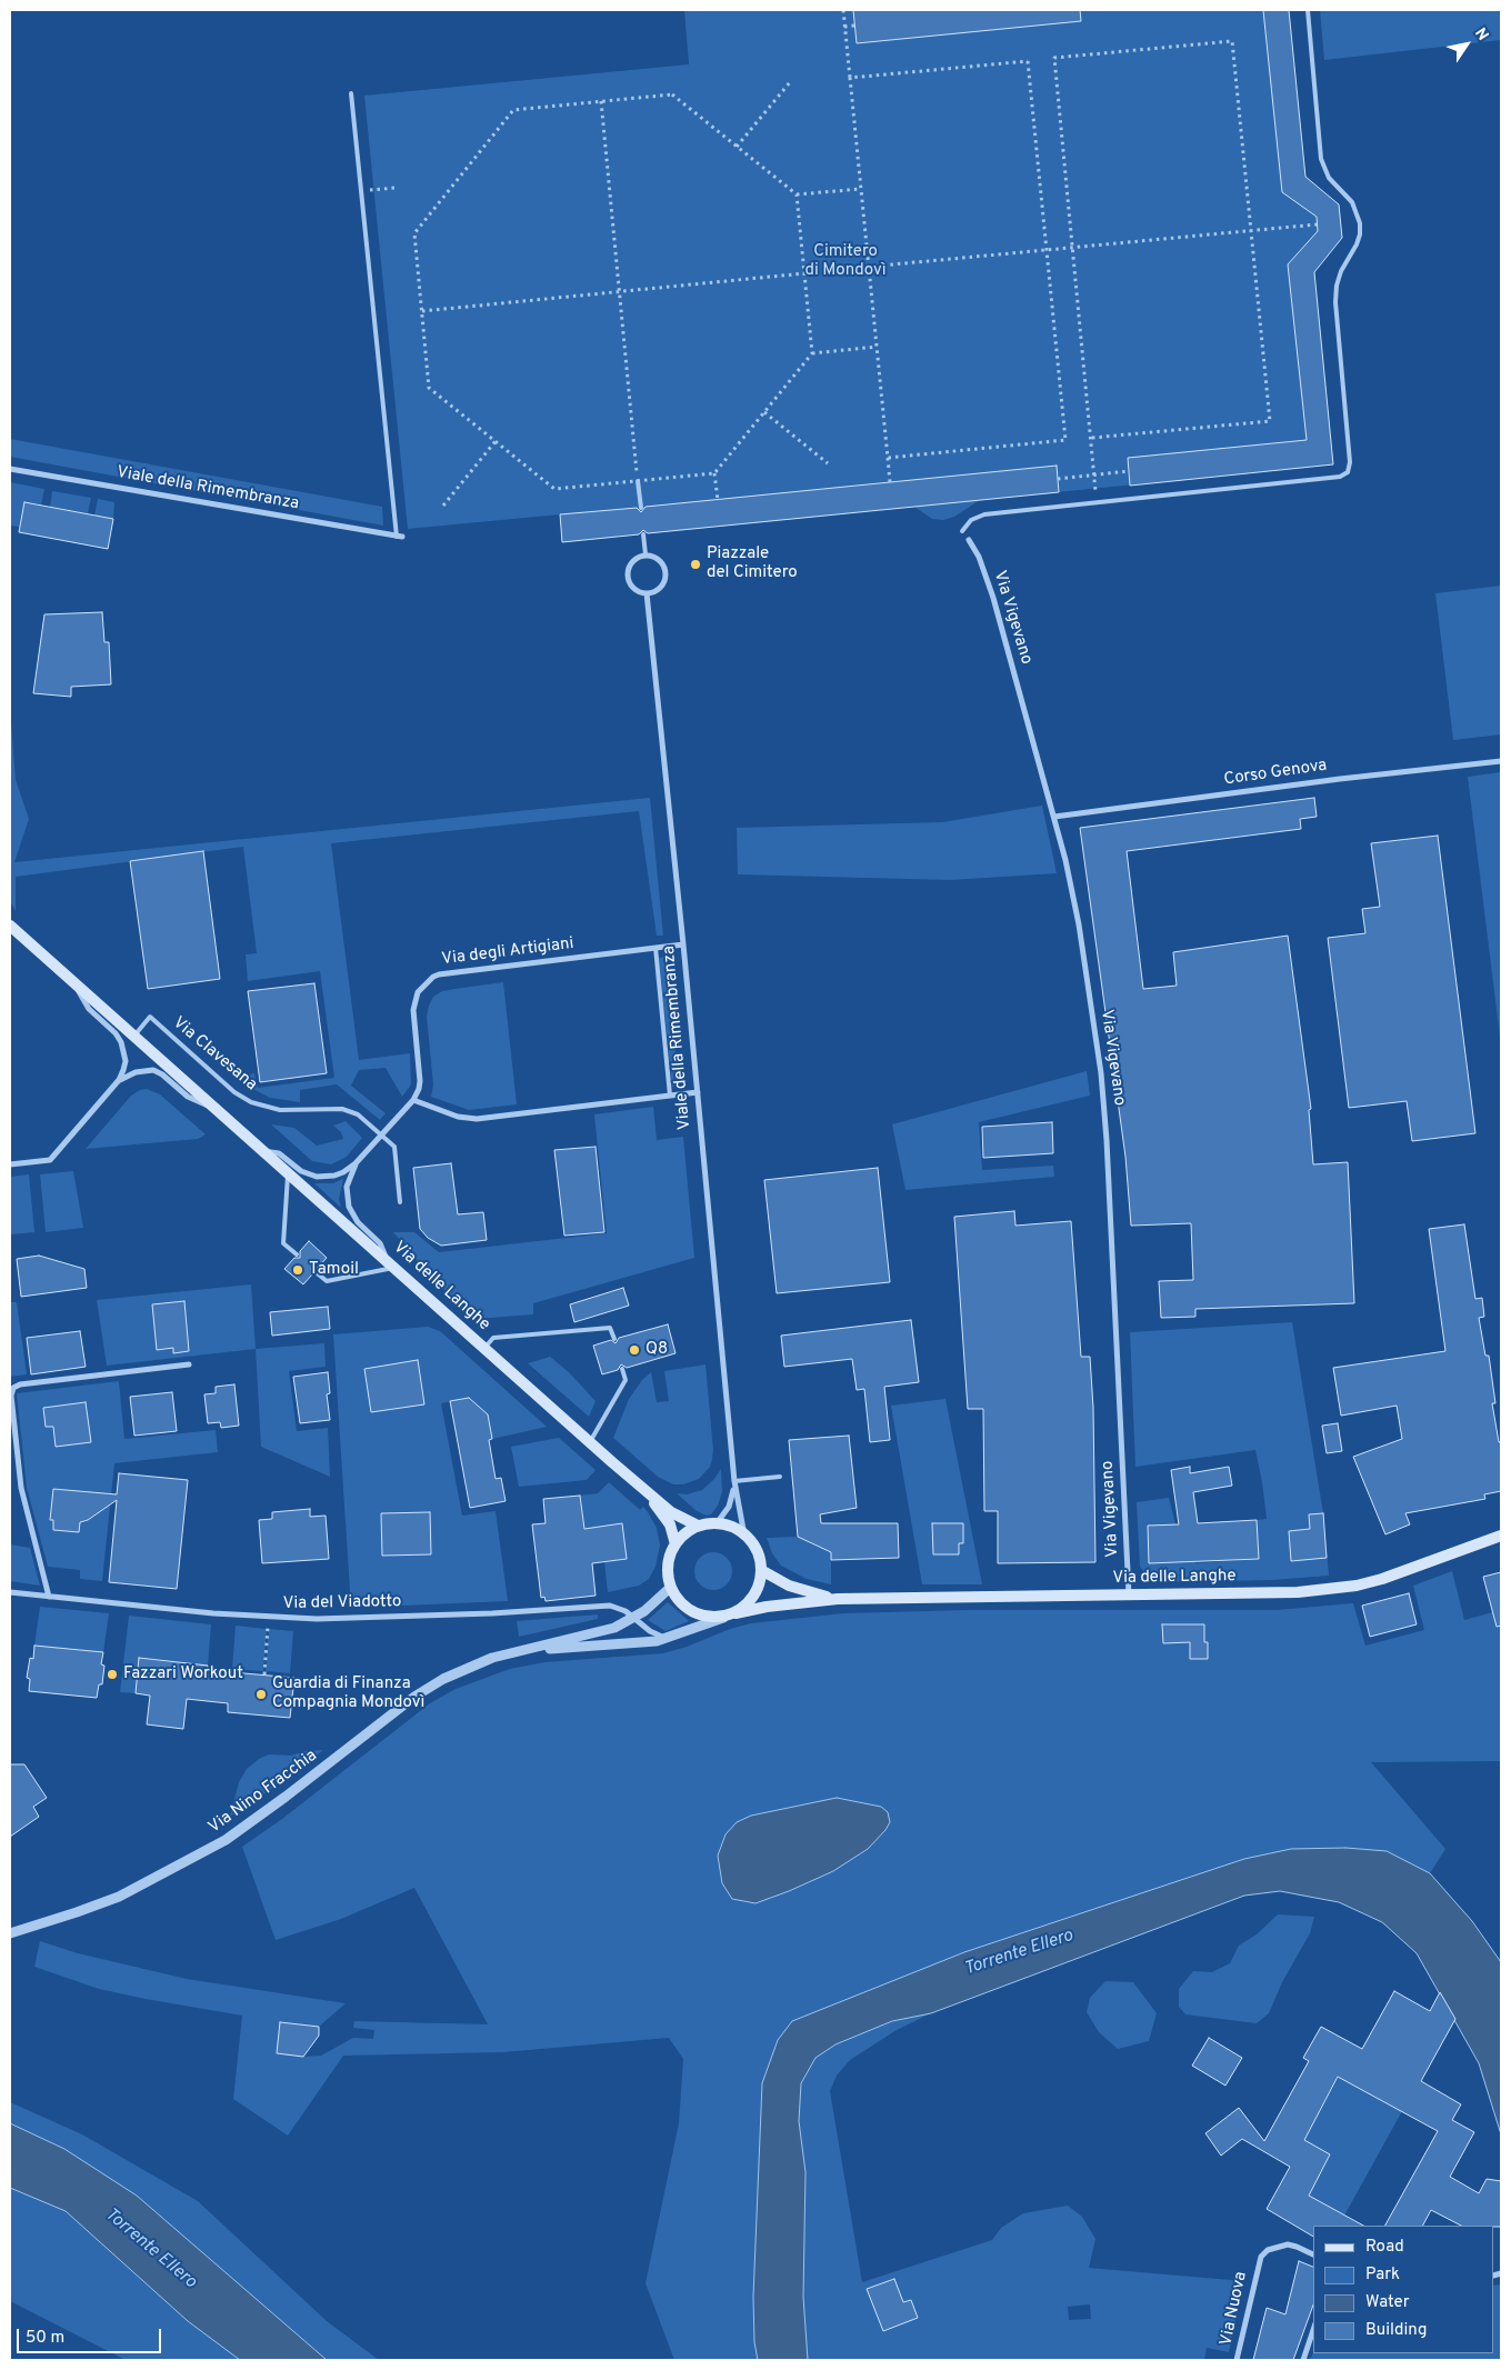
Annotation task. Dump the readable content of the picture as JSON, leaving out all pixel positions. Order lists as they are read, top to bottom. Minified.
{"streets":{"main road":["Via delle Langhe"],"street":["Viale della Rimembranza","Via Vigevano","Corso Genova","Via degli Artigiani","Via del Viadotto","Via Nino Fracchia","Via Nuova"],"lane":["Via Clavesana"]},"crossings":[["Viale della Rimembranza","Via degli Artigiani"],["Via Vigevano","Corso Genova"],["Via Vigevano","Via delle Langhe"],["Via Clavesana","Via delle Langhe"],["Via delle Langhe","Via Nino Fracchia"],["Via del Viadotto","Via Nino Fracchia"]],"water":["Torrente Ellero"],"parks":["Cimitero di Mondovì"],"places":["Piazzale del Cimitero","Tamoil","Q8","Fazzari Workout","Guardia di Finanza Compagnia Mondovì"],"legend":["Road","Park","Water","Building"],"scale_bar":"50 m","north":"top right"}
